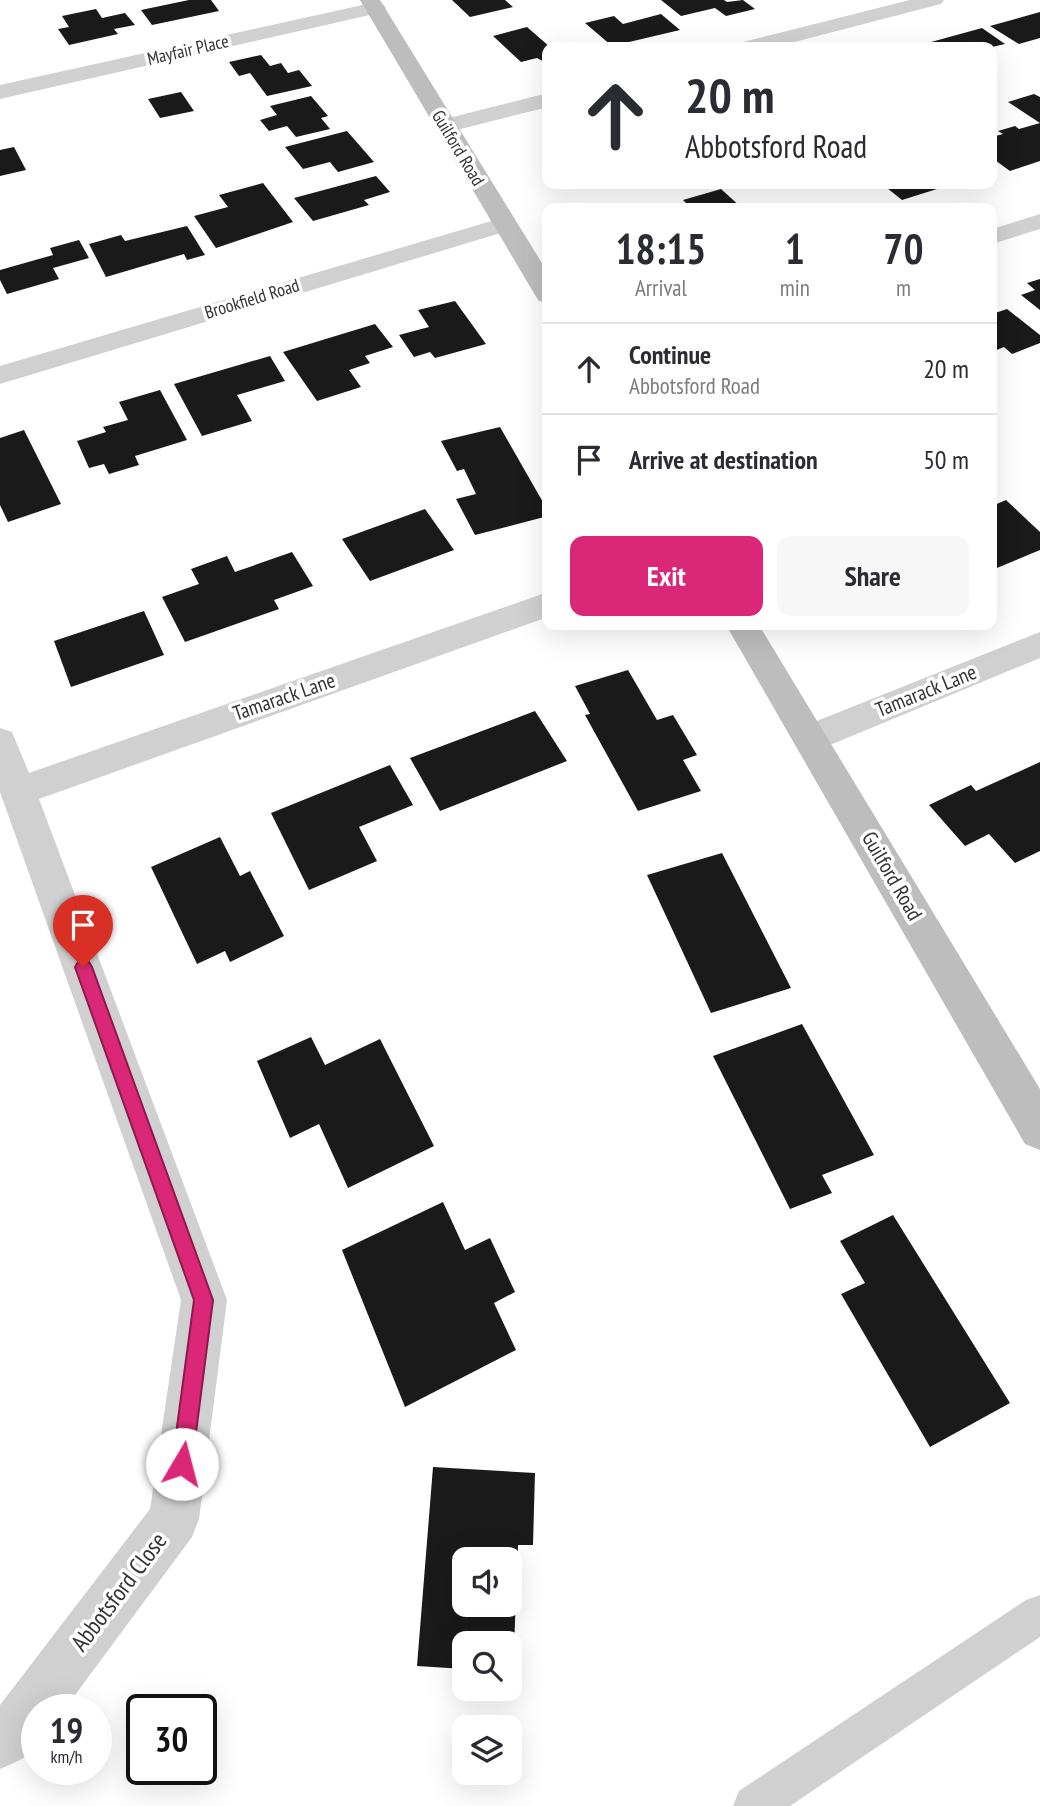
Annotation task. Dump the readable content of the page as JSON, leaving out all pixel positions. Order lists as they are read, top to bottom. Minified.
{"streets":{"street":["Mayfair Place","Guilford Road","Brookfield Road","Tamarack Lane","Abbotsford Close"]},"crossings":[["Mayfair Place","Guilford Road"],["Guilford Road","Brookfield Road"],["Guilford Road","Tamarack Lane"],["Tamarack Lane","Abbotsford Close"]],"page":{"turn":["20 m","Abbotsford Road"],"eta":["18:15","Arrival","1","min","70","m"],"list":[{"name":"Continue","note":"Abbotsford Road","value":"20 m"},{"name":"Arrive at destination","value":"50 m"}],"buttons":["Exit","Share"],"speed":"19 km/h","limit":"30"}}
